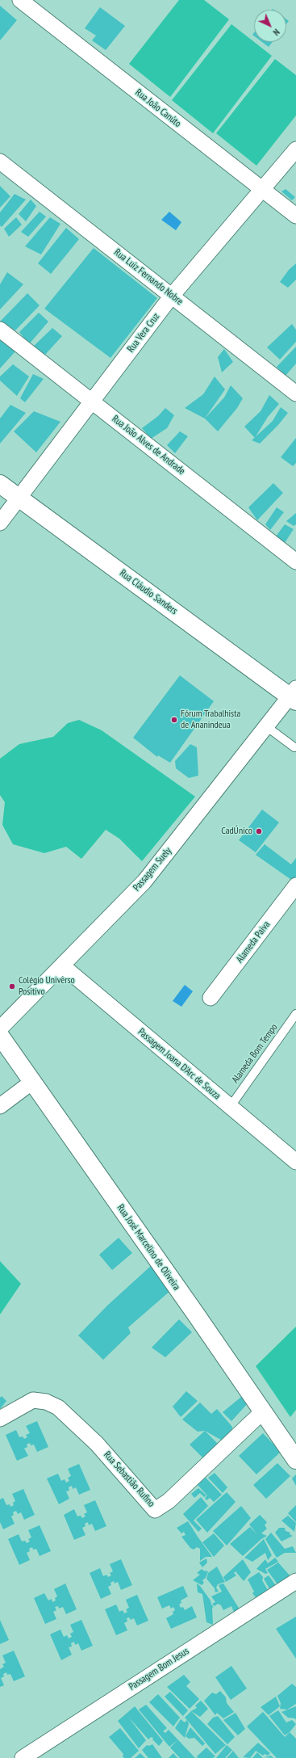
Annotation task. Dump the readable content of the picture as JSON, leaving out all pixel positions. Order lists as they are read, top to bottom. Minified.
{"streets":{"street":["Rua João Canúto","Rua Luiz Fernando Nobre","Rua Vera Cruz","Rua João Alves de Andrade","Rua Cláudio Sanders","Passagem Suely","Alameda Paiva","Passagem Joana D'Arc de Souza","Rua José Marcelino de Oliveira","Rua Sebastião Rufino","Passagem Bom Jesus"],"lane":["Alameda Bom Tempo"]},"crossings":[["Rua João Canúto","Rua Vera Cruz"],["Rua Luiz Fernando Nobre","Rua Vera Cruz"],["Rua Vera Cruz","Rua João Alves de Andrade"],["Rua Vera Cruz","Rua Cláudio Sanders"],["Rua Cláudio Sanders","Passagem Suely"],["Passagem Suely","Passagem Joana D'Arc de Souza"],["Alameda Bom Tempo","Passagem Joana D'Arc de Souza"],["Rua José Marcelino de Oliveira","Rua Sebastião Rufino"]],"places":["Fórum Trabalhista de Ananindeua","CadÚnico","Colégio Universo Positivo"],"north":"bottom right"}
